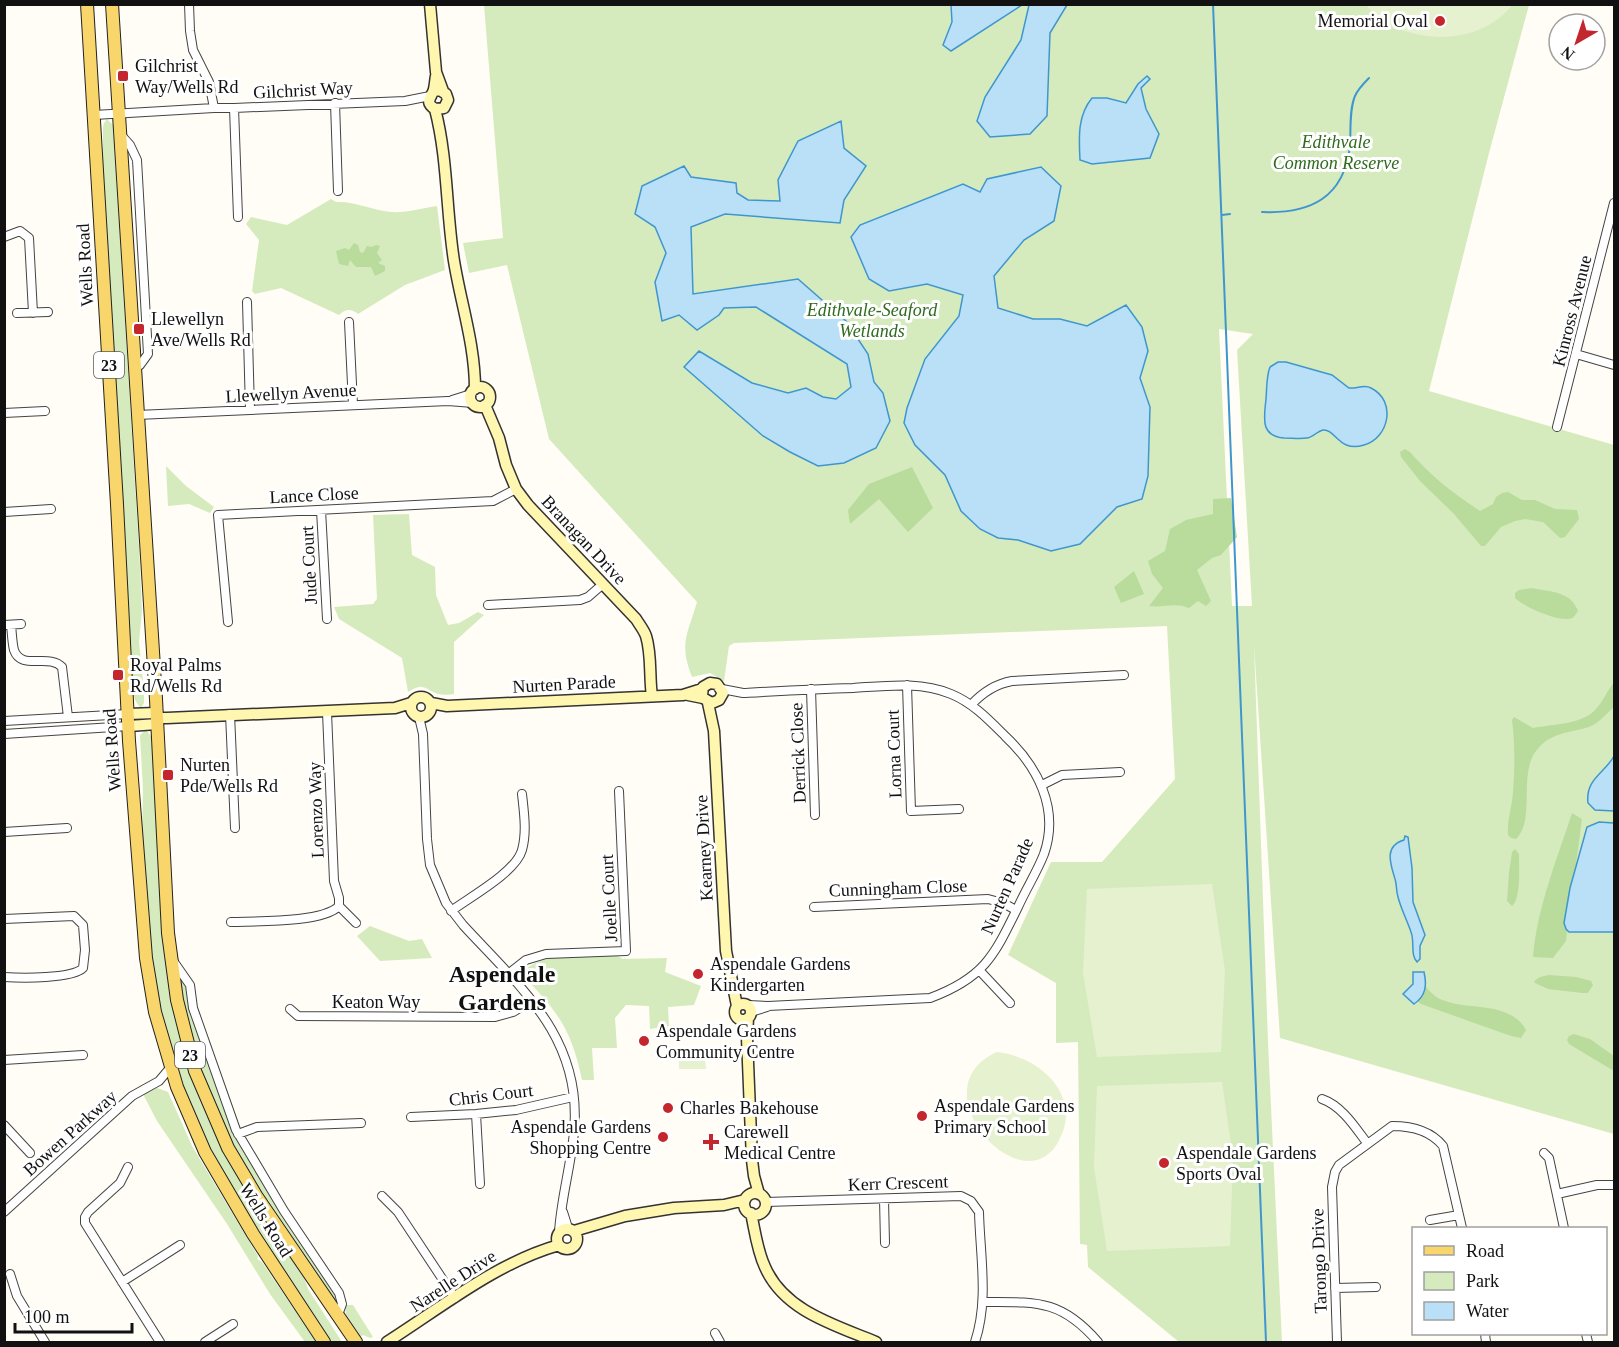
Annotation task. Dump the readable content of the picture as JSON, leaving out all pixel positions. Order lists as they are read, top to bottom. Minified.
{"streets":{"main road":["Wells Road","23"],"street":["Gilchrist Way","Kinross Avenue","Llewellyn Avenue","Lance Close","Branagan Drive","Jude Court","Nurten Parade","Derrick Close","Lorna Court","Lorenzo Way","Kearney Drive","Cunningham Close","Joelle Court","Keaton Way","Chris Court","Bowen Parkway","Kerr Crescent","Tarongo Drive","Narelle Drive"]},"crossings":[["Gilchrist Way","Wells Road"],["Gilchrist Way","Branagan Drive"],["Wells Road","Llewellyn Avenue"],["Wells Road","Nurten Parade"],["Wells Road","Bowen Parkway"],["Llewellyn Avenue","Branagan Drive"],["Lance Close","Branagan Drive"],["Lance Close","Jude Court"],["Branagan Drive","Nurten Parade"],["Nurten Parade","Derrick Close"],["Nurten Parade","Lorna Court"],["Nurten Parade","Lorenzo Way"],["Nurten Parade","Kearney Drive"],["Nurten Parade","Cunningham Close"],["Kearney Drive","Kerr Crescent"],["Kearney Drive","Narelle Drive"],["Kerr Crescent","Narelle Drive"]],"districts":["Aspendale Gardens"],"parks":["Edithvale Common Reserve","Edithvale-Seaford Wetlands"],"places":{"other":["Memorial Oval","Aspendale Gardens Kindergarten","Aspendale Gardens Community Centre","Charles Bakehouse","Aspendale Gardens Primary School","Aspendale Gardens Shopping Centre","Aspendale Gardens Sports Oval"],"transit":["Gilchrist Way/Wells Rd","Llewellyn Ave/Wells Rd","Royal Palms Rd/Wells Rd","Nurten Pde/Wells Rd"],"health":["Carewell Medical Centre"]},"legend":["Road","Park","Water"],"scale_bar":"100 m","north":"bottom left"}
